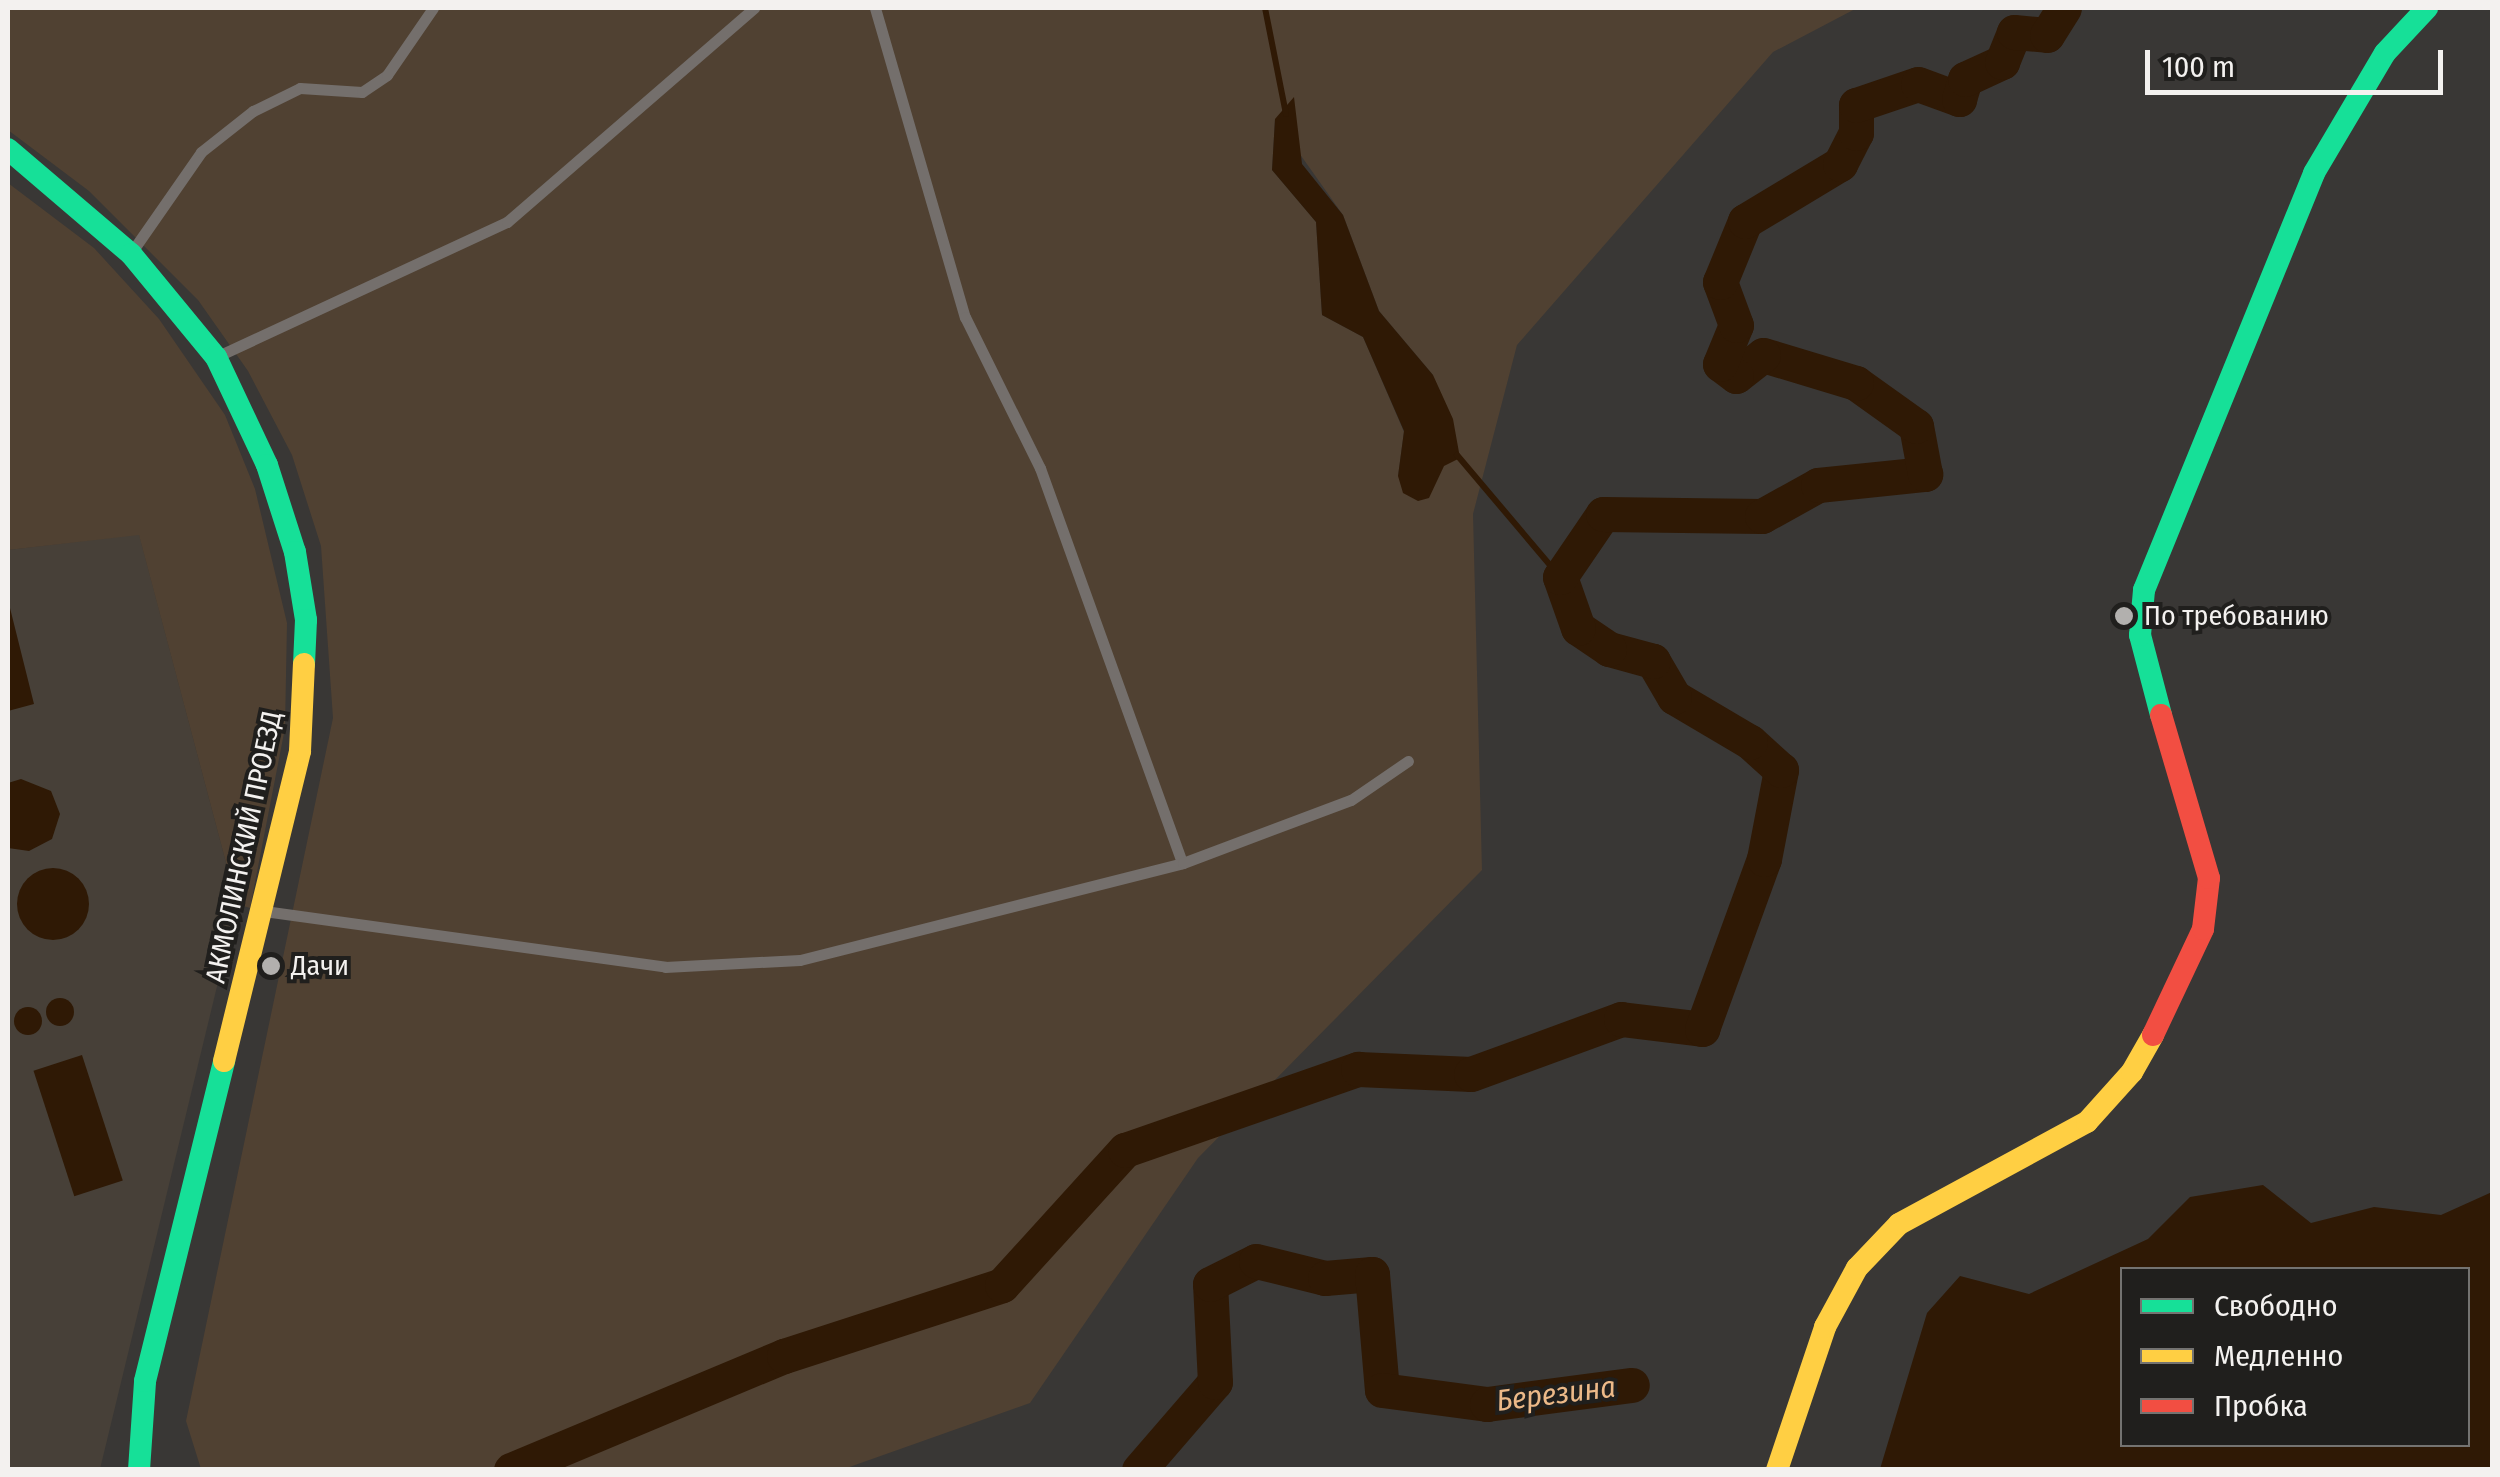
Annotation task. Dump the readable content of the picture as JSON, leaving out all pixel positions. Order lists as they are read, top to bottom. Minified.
{"streets":{"street":["АКМОЛИНСКИЙ ПРОЕЗД"]},"water":["Березина"],"places":["По требованию","Дачи"],"legend":["Свободно","Медленно","Пробка"],"scale_bar":"100 m"}
